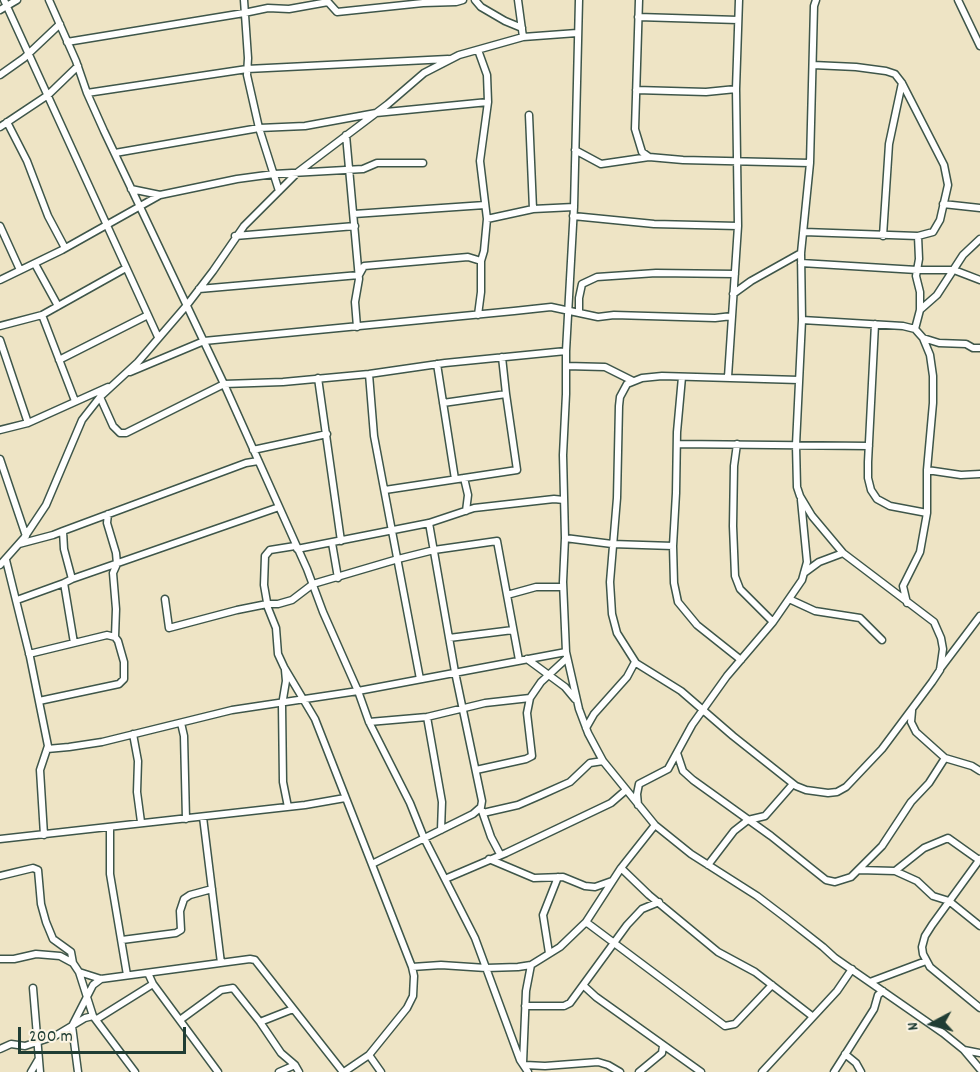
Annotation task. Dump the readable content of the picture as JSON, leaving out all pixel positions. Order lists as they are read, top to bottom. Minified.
{"scale_bar":"200 m","north":"left"}
